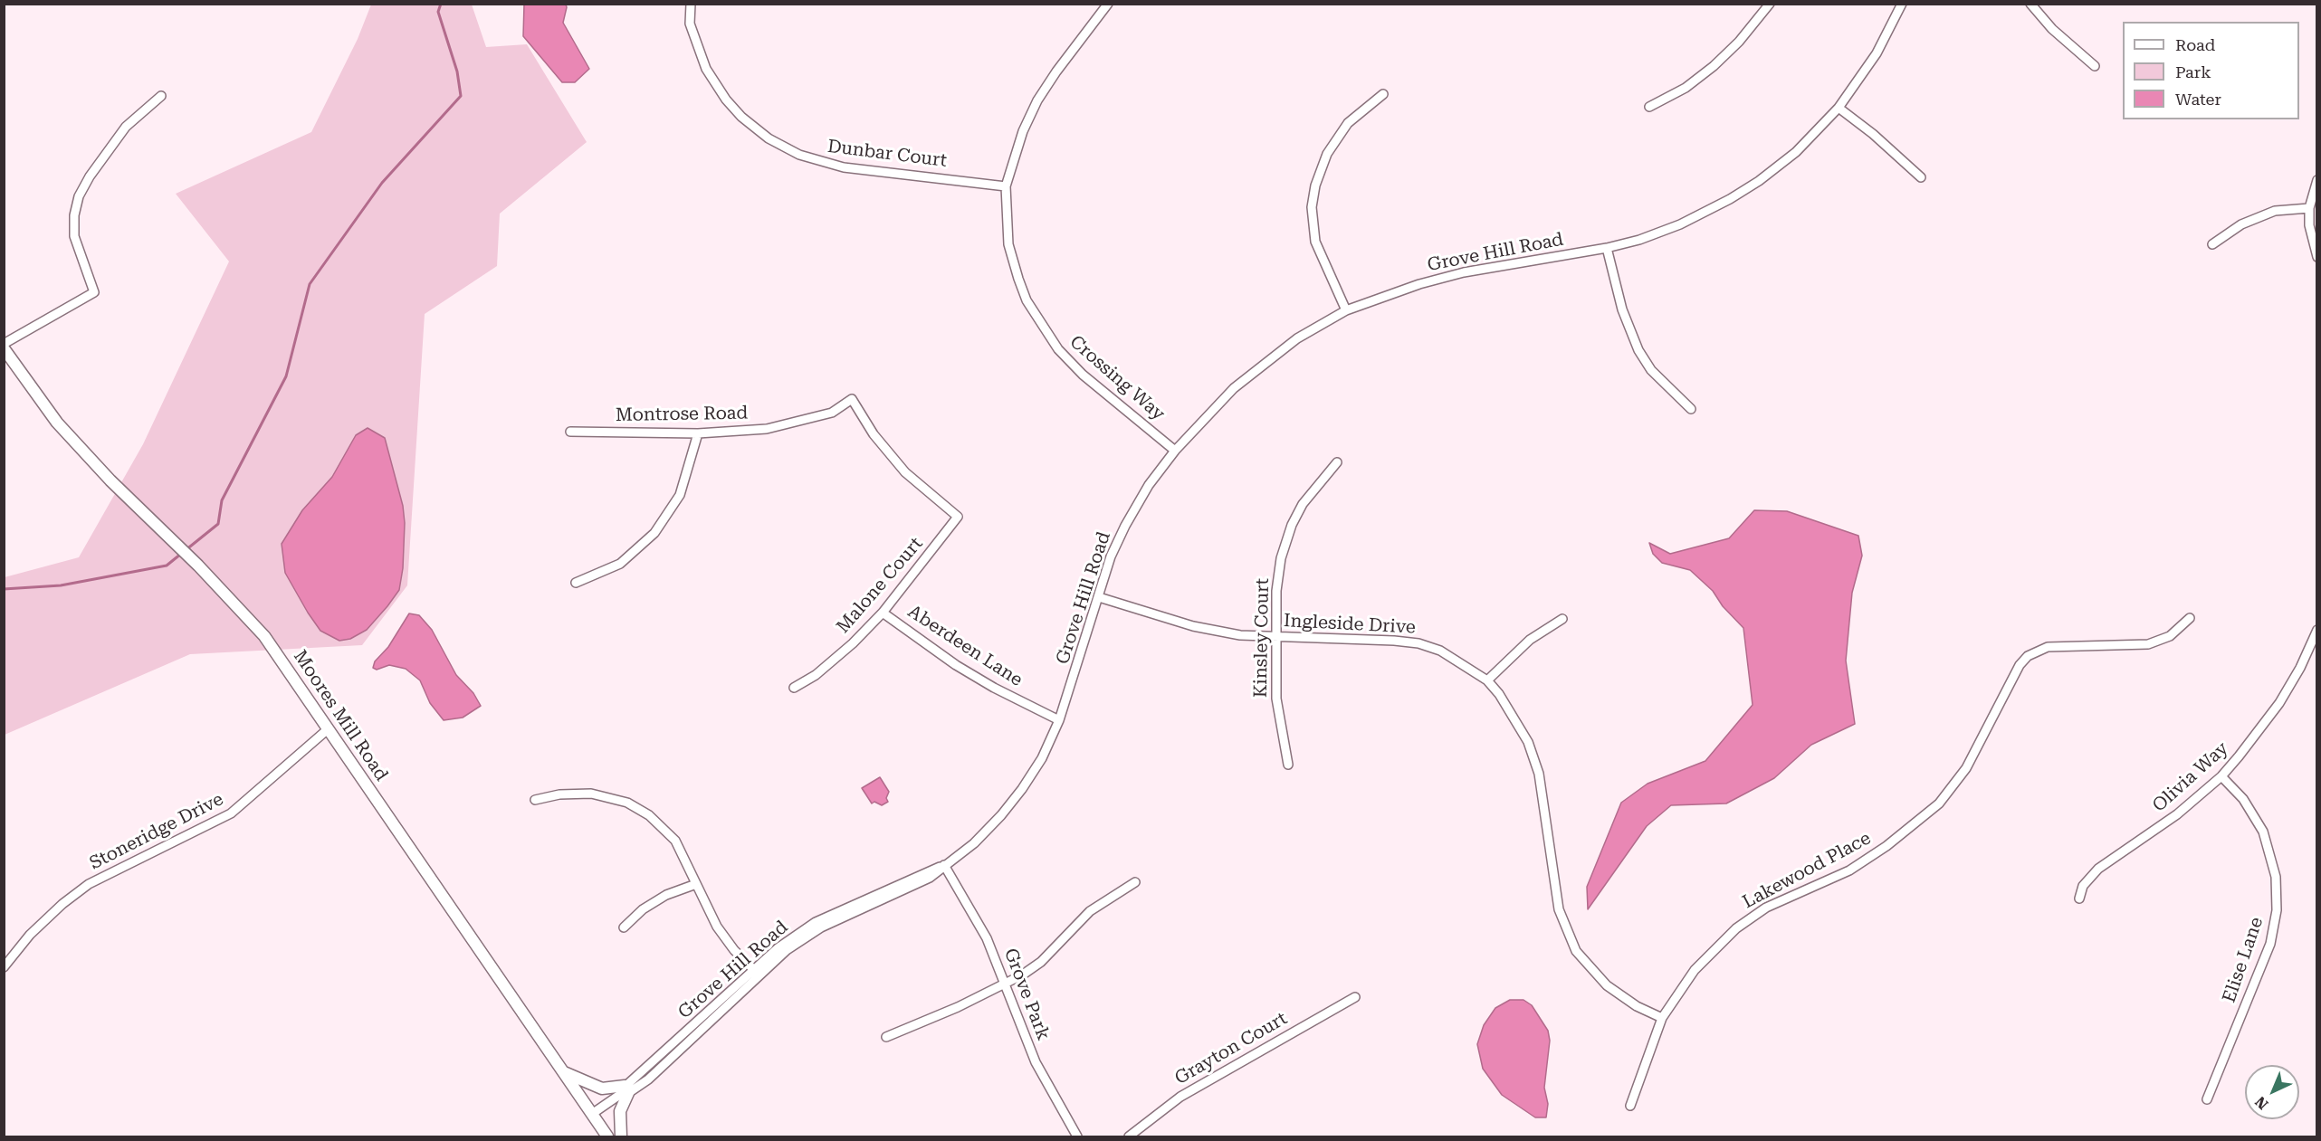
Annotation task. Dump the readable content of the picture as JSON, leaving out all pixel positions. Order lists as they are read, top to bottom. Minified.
{"streets":{"street":["Dunbar Court","Grove Hill Road","Crossing Way","Montrose Road","Malone Court","Ingleside Drive","Kinsley Court","Aberdeen Lane","Moores Mill Road","Olivia Way","Stoneridge Drive","Lakewood Place","Elise Lane","Grove Park","Grayton Court"]},"crossings":[["Dunbar Court","Crossing Way"],["Grove Hill Road","Crossing Way"],["Grove Hill Road","Ingleside Drive"],["Grove Hill Road","Aberdeen Lane"],["Grove Hill Road","Moores Mill Road"],["Grove Hill Road","Grove Park"],["Montrose Road","Malone Court"],["Malone Court","Aberdeen Lane"],["Ingleside Drive","Kinsley Court"],["Ingleside Drive","Lakewood Place"],["Moores Mill Road","Stoneridge Drive"],["Olivia Way","Elise Lane"]],"legend":["Road","Park","Water"],"north":"bottom left"}
